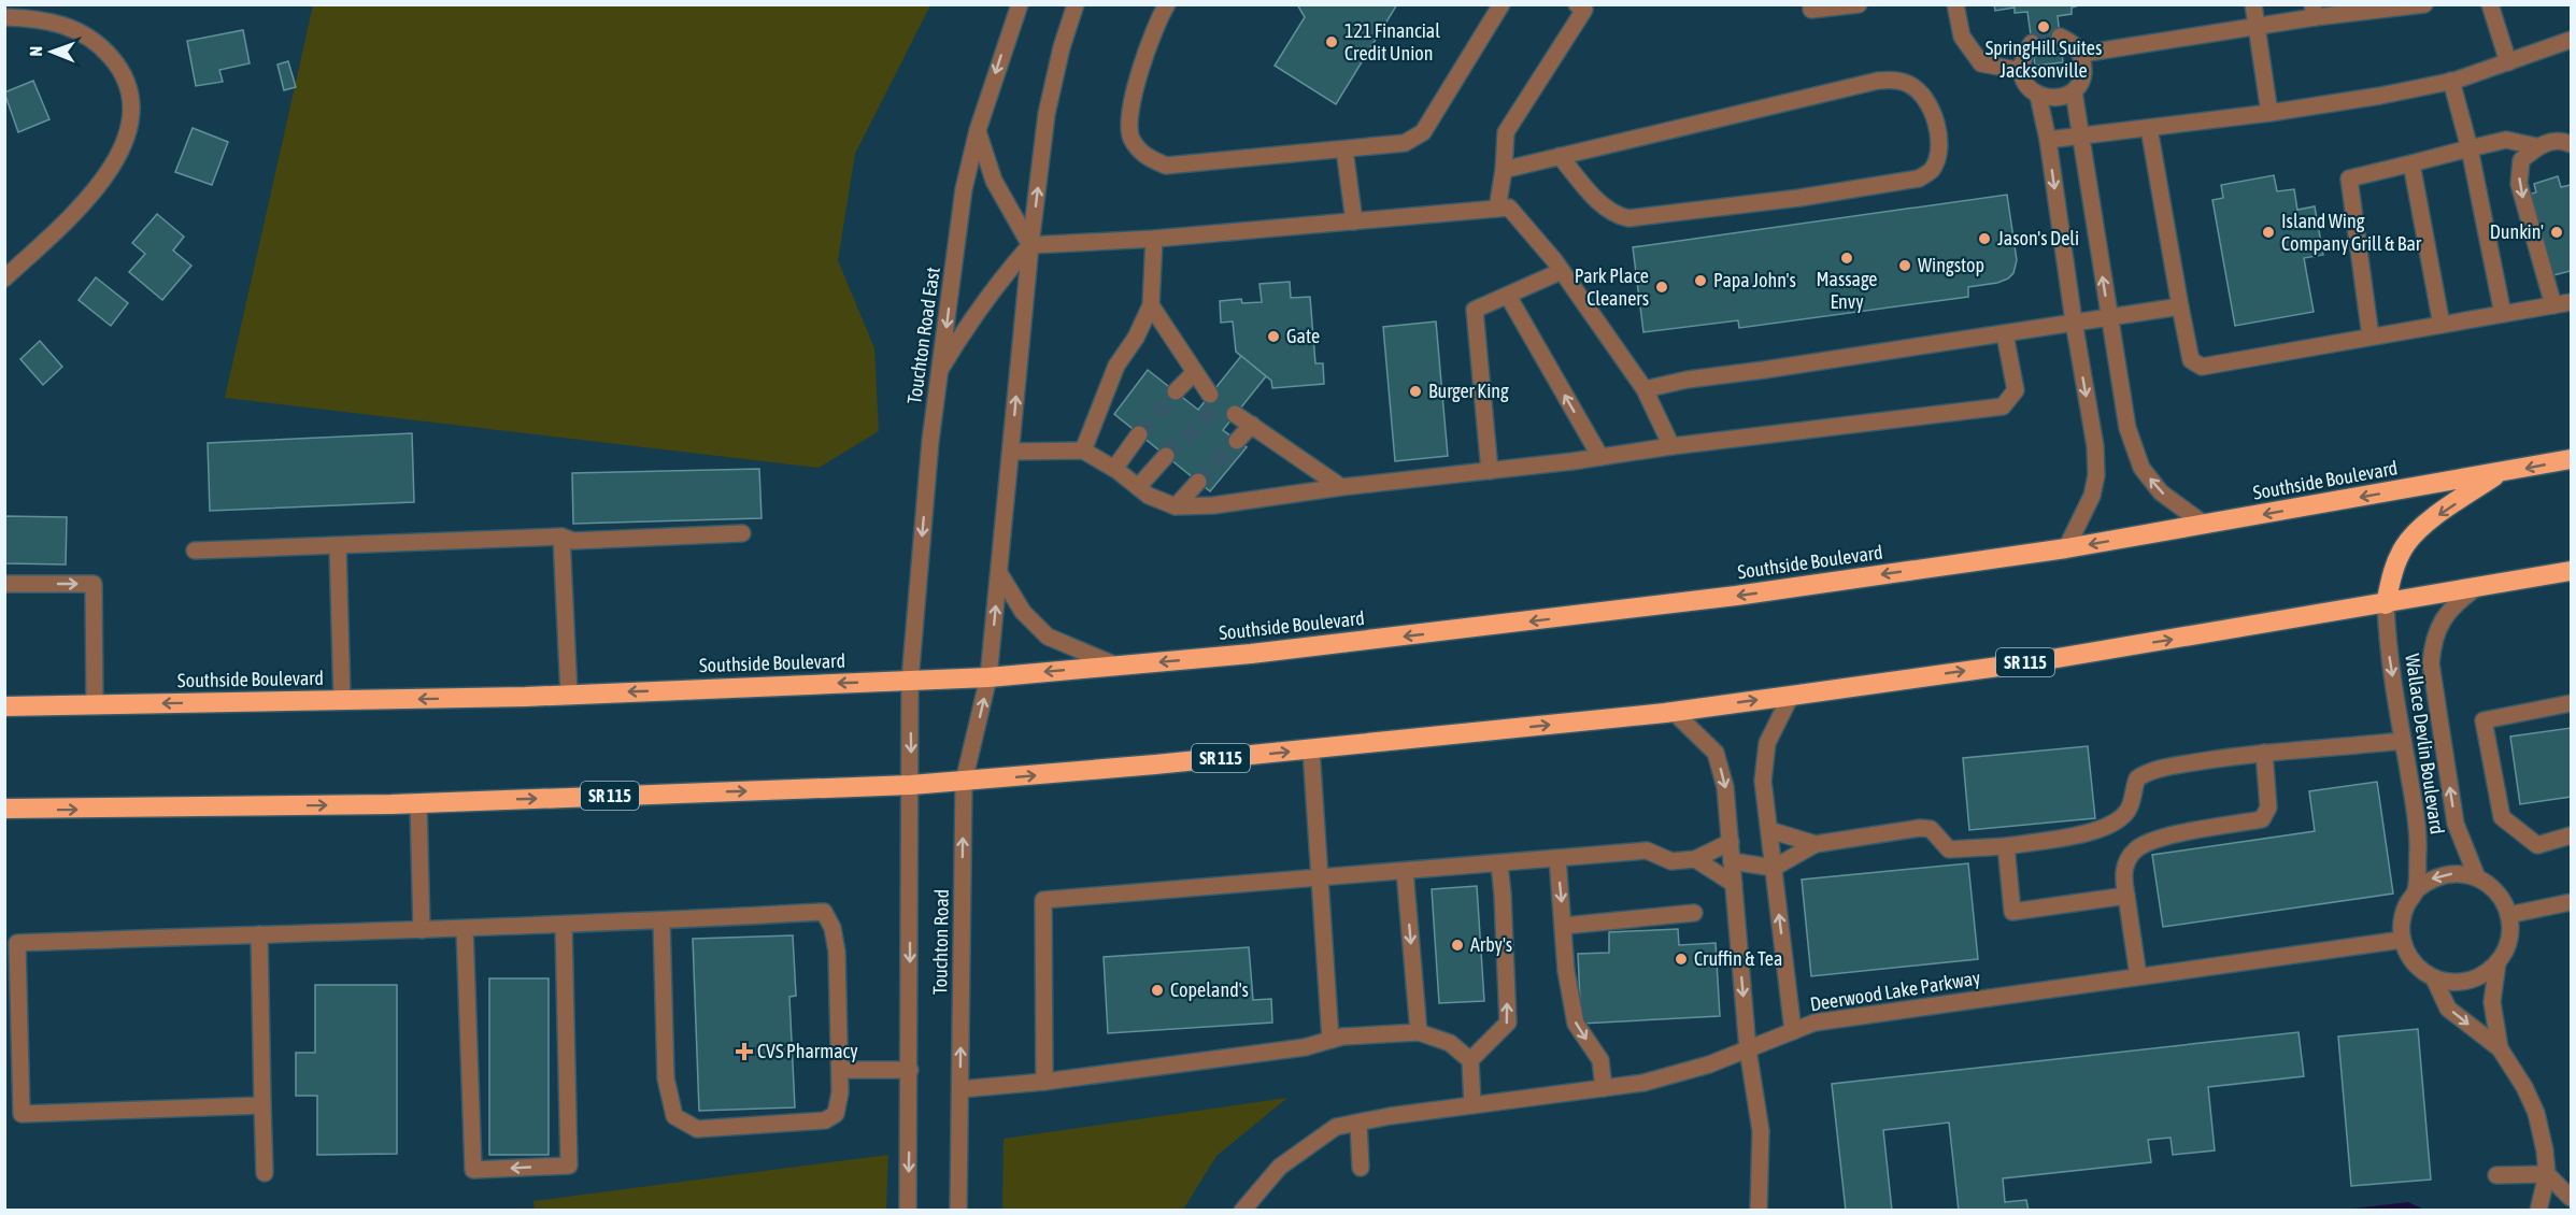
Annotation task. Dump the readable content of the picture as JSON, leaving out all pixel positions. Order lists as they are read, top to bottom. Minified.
{"streets":{"highway":["Southside Boulevard","SR 115"],"street":["Touchton Road East","Wallace Devlin Boulevard","Touchton Road","Deerwood Lake Parkway"]},"crossings":[["Touchton Road East","Southside Boulevard"],["Touchton Road East","Touchton Road"],["Southside Boulevard","Touchton Road"],["SR 115","Wallace Devlin Boulevard"],["SR 115","Touchton Road"],["Wallace Devlin Boulevard","Deerwood Lake Parkway"]],"places":{"other":["SpringHill Suites Jacksonville","121 Financial Credit Union","Island Wing Company Grill & Bar","Dunkin'","Jason's Deli","Massage Envy","Wingstop","Papa John's","Park Place Cleaners","Gate","Burger King","Arby's","Cruffin & Tea","Copeland's"],"health":["CVS Pharmacy"]},"north":"left"}
